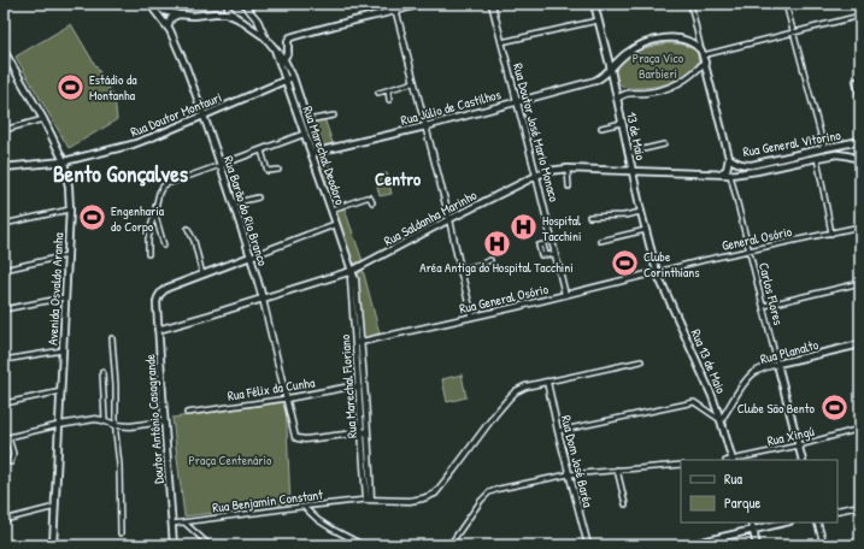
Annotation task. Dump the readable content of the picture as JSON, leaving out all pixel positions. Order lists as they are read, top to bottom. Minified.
{"streets":{"main road":["Rua Júlio de Castilhos","Rua Doutor Montauri","13 de Maio","Rua General Vitorino","Rua Marechal Deodoro","Rua Barão do Rio Branco","Rua Saldanha Marinho","Avenida Osvaldo Aranha","Rua Planalto","Rua 13 de Maio","Doutor Antônio Casagrande"],"street":["Rua Doutor José Mario Monaco","General Osório","Carlos Flores","Rua General Osório","Rua Marechal Floriano","Rua Félix da Cunha","Rua Xingú","Rua Dom José Baréa","Rua Benjamin Constant"]},"crossings":[["Rua Júlio de Castilhos","Rua Doutor José Mario Monaco"],["Rua Júlio de Castilhos","13 de Maio"],["Rua Júlio de Castilhos","Rua Marechal Deodoro"],["Rua Doutor Montauri","Rua Marechal Deodoro"],["Rua Doutor Montauri","Rua Barão do Rio Branco"],["Rua Doutor Montauri","Avenida Osvaldo Aranha"],["Rua Doutor José Mario Monaco","Rua Saldanha Marinho"],["Rua Doutor José Mario Monaco","Rua General Osório"],["13 de Maio","Rua Saldanha Marinho"],["13 de Maio","General Osório"],["13 de Maio","Rua General Osório"],["13 de Maio","Rua 13 de Maio"],["Rua Marechal Deodoro","Rua Saldanha Marinho"],["Rua Marechal Deodoro","Rua Marechal Floriano"],["Rua Barão do Rio Branco","Rua Saldanha Marinho"],["Rua Barão do Rio Branco","Rua Marechal Floriano"],["Rua Barão do Rio Branco","Rua Félix da Cunha"],["Rua Saldanha Marinho","Carlos Flores"],["Rua Saldanha Marinho","Rua Marechal Floriano"],["Rua Saldanha Marinho","Doutor Antônio Casagrande"],["General Osório","Carlos Flores"],["General Osório","Rua General Osório"],["General Osório","Rua 13 de Maio"],["Carlos Flores","Rua Planalto"],["Rua General Osório","Rua 13 de Maio"],["Rua General Osório","Rua Marechal Floriano"],["Rua Planalto","Rua 13 de Maio"],["Rua Marechal Floriano","Rua Félix da Cunha"],["Rua Marechal Floriano","Rua Benjamin Constant"],["Doutor Antônio Casagrande","Rua Benjamin Constant"]],"districts":["Bento Gonçalves","Centro"],"parks":["Praça Vico Barbieri","Praça Centenário"],"places":{"sports":["Estádio da Montanha","Engenharia do Corpo","Clube Corinthians","Clube São Bento"],"hospital":["Hospital Tacchini","Aréa Antiga do Hospital Tacchini"]},"legend":["Rua","Parque"]}
